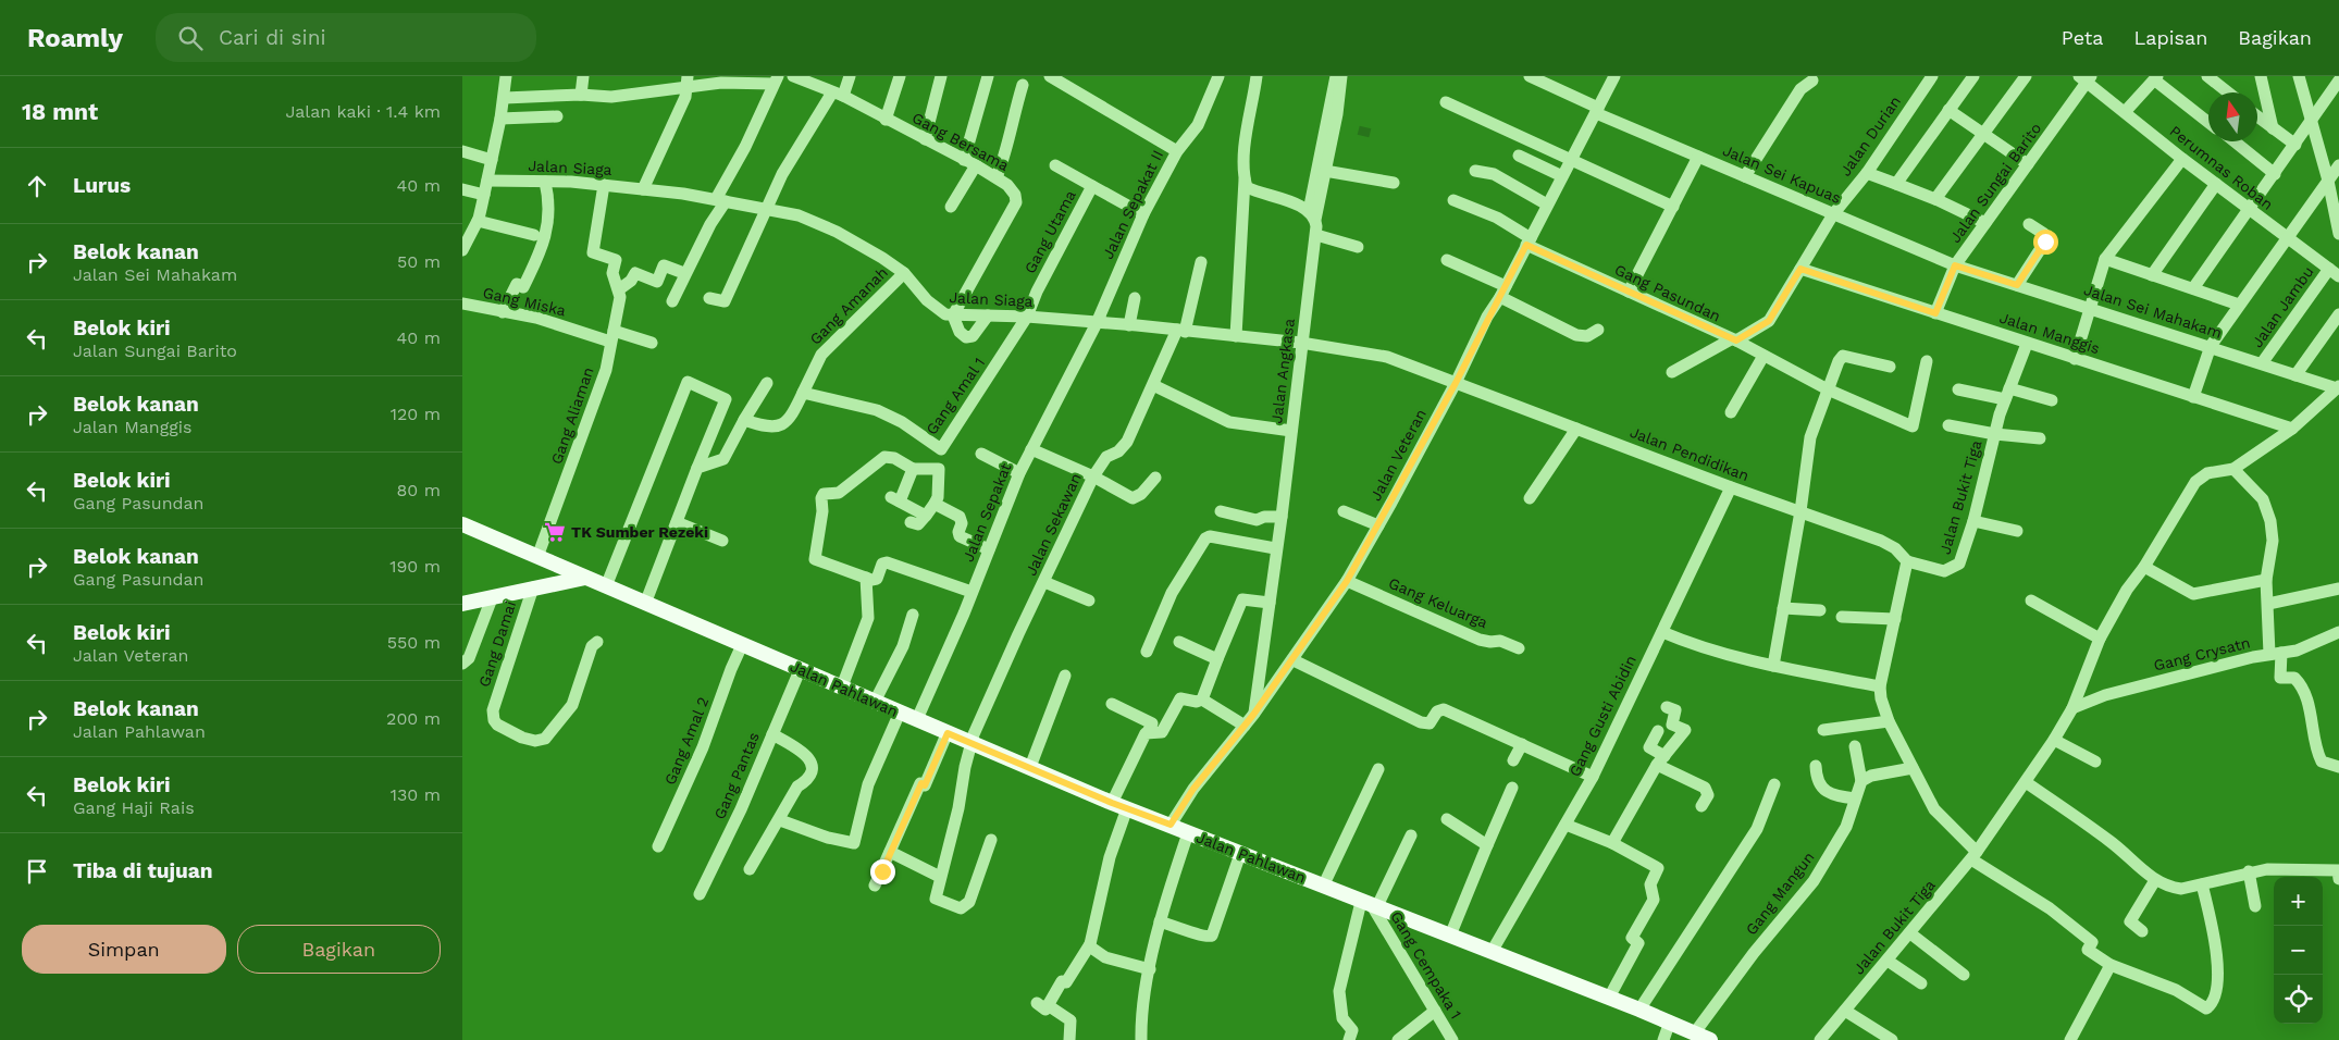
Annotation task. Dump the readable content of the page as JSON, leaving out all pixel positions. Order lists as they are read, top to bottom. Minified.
{"streets":{"main road":["Jalan Pahlawan"],"street":["Jalan Durian","Gang Bersama","Jalan Siaga","Perumnas Roban","Jalan Sei Kapuas","Jalan Sungai Barito","Jalan Sepakat II","Gang Utama","Gang Pasundan","Gang Miska","Gang Amanah","Jalan Jambu","Jalan Sei Mahakam","Jalan Manggis","Jalan Angkasa","Gang Amal 1","Gang Aliaman","Jalan Pendidikan","Jalan Veteran","Jalan Bukit Tiga","Jalan Sepakat","Jalan Sekawan","Gang Keluarga","Gang Damai","Gang Crysatn","Gang Gusti Abidin","Gang Amal 2","Gang Pantas","Gang Mangun","Gang Cempaka 1"]},"crossings":[["Jalan Durian","Jalan Sei Kapuas"],["Gang Bersama","Jalan Siaga"],["Jalan Siaga","Jalan Sepakat II"],["Jalan Siaga","Gang Utama"],["Jalan Siaga","Gang Amanah"],["Jalan Siaga","Jalan Angkasa"],["Jalan Siaga","Gang Amal 1"],["Jalan Siaga","Gang Aliaman"],["Jalan Siaga","Jalan Pendidikan"],["Jalan Siaga","Jalan Veteran"],["Jalan Siaga","Jalan Sepakat"],["Jalan Siaga","Jalan Sekawan"],["Perumnas Roban","Jalan Sungai Barito"],["Perumnas Roban","Jalan Jambu"],["Jalan Sei Kapuas","Jalan Sungai Barito"],["Jalan Sei Kapuas","Jalan Sei Mahakam"],["Jalan Sei Kapuas","Jalan Veteran"],["Jalan Sungai Barito","Jalan Sei Mahakam"],["Jalan Sungai Barito","Jalan Manggis"],["Jalan Sepakat II","Gang Utama"],["Jalan Sepakat II","Jalan Sepakat"],["Gang Utama","Gang Amal 1"],["Gang Pasundan","Jalan Veteran"],["Gang Miska","Gang Aliaman"],["Gang Amanah","Gang Amal 1"],["Jalan Jambu","Jalan Sei Mahakam"],["Jalan Manggis","Jalan Bukit Tiga"],["Jalan Angkasa","Jalan Veteran"],["Gang Aliaman","Jalan Pahlawan"],["Jalan Pendidikan","Jalan Veteran"],["Jalan Pendidikan","Jalan Bukit Tiga"],["Jalan Pendidikan","Gang Gusti Abidin"],["Jalan Veteran","Gang Keluarga"],["Jalan Veteran","Jalan Pahlawan"],["Jalan Bukit Tiga","Gang Crysatn"],["Jalan Sepakat","Jalan Pahlawan"],["Jalan Sekawan","Jalan Pahlawan"],["Jalan Pahlawan","Gang Gusti Abidin"],["Jalan Pahlawan","Gang Amal 2"],["Jalan Pahlawan","Gang Pantas"],["Jalan Pahlawan","Gang Mangun"],["Jalan Pahlawan","Gang Cempaka 1"]],"places":{"supermarket":["TK Sumber Rezeki"]},"north":"top","page":{"header":"Roamly","search":"Cari di sini","nav":["Peta","Lapisan","Bagikan"],"heading":["18 mnt","Jalan kaki · 1.4 km"],"list":[["Lurus","40 m"],["Belok kanan","Jalan Sei Mahakam","50 m"],["Belok kiri","Jalan Sungai Barito","40 m"],["Belok kanan","Jalan Manggis","120 m"],["Belok kiri","Gang Pasundan","80 m"],["Belok kanan","Gang Pasundan","190 m"],["Belok kiri","Jalan Veteran","550 m"],["Belok kanan","Jalan Pahlawan","200 m"],["Belok kiri","Gang Haji Rais","130 m"],"Tiba di tujuan"],"map_buttons":["+","−"],"buttons":["Simpan","Bagikan"]}}
